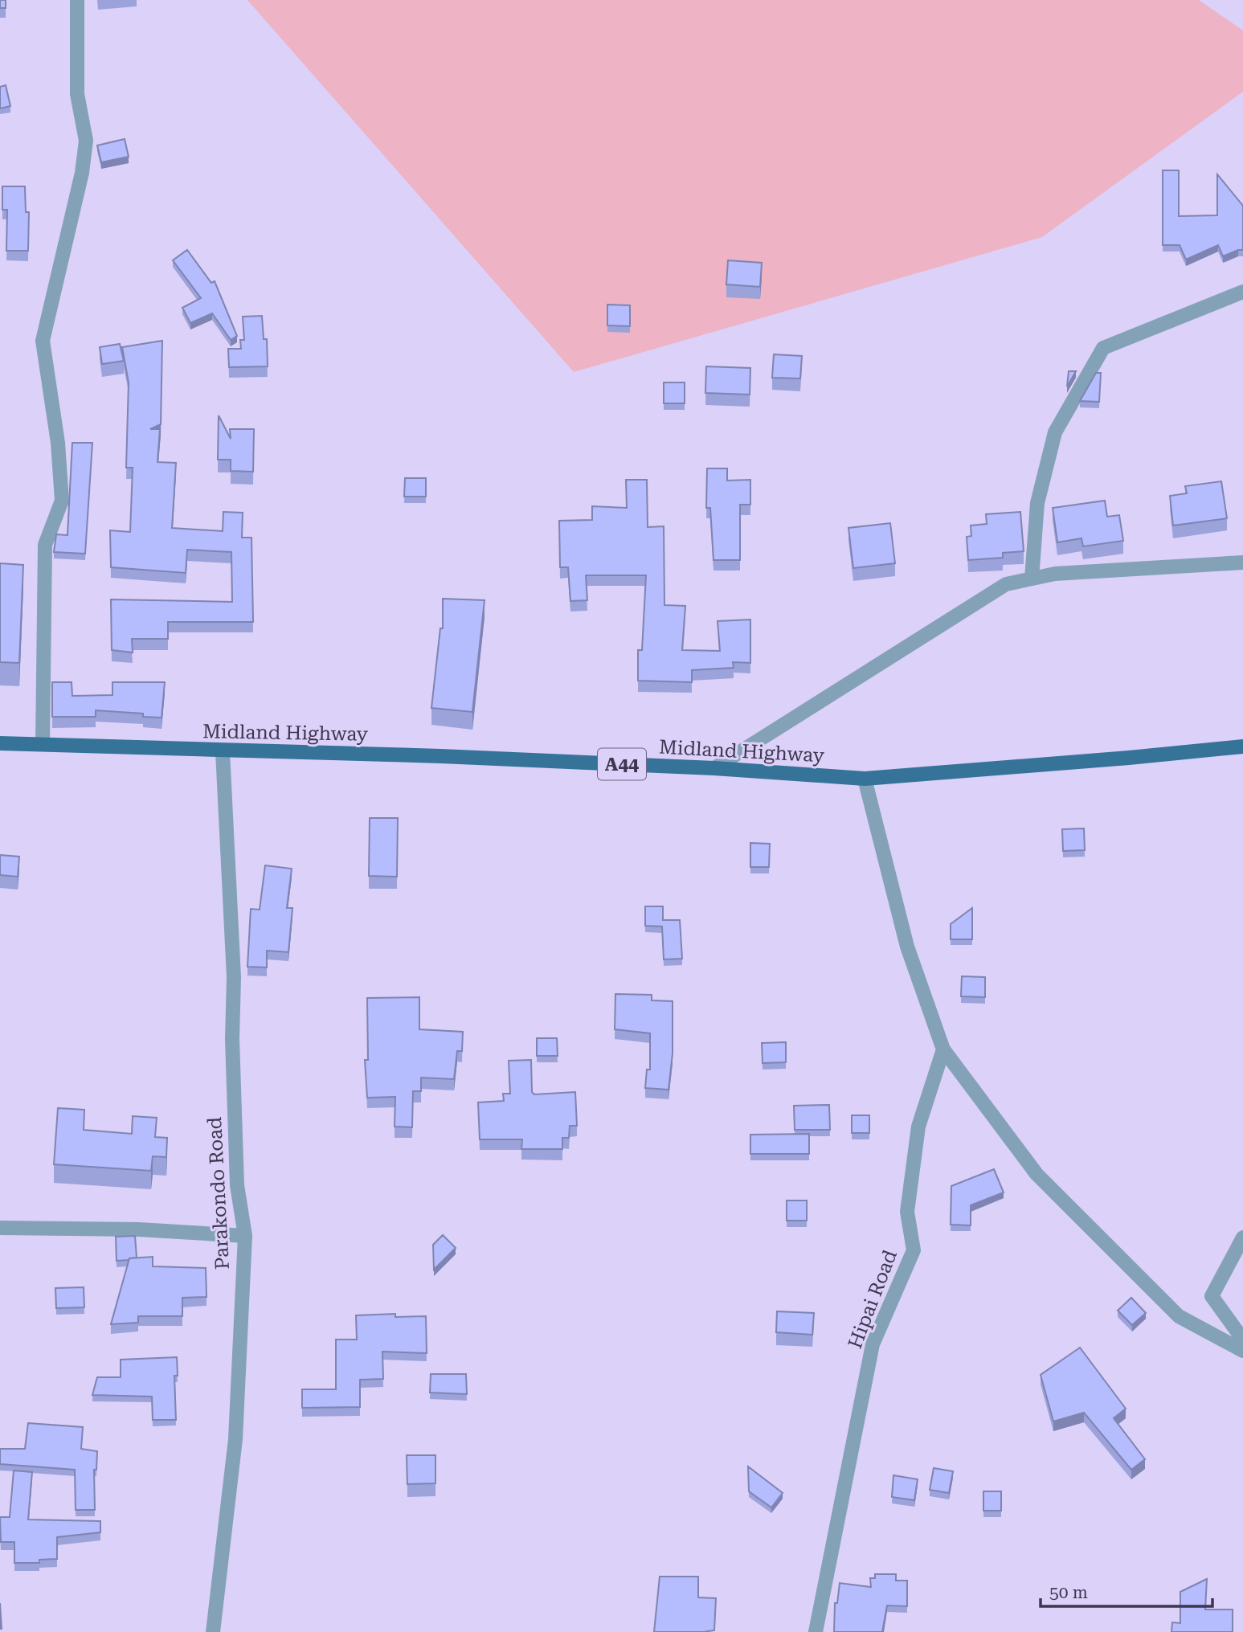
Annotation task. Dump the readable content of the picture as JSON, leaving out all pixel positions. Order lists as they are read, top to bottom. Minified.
{"streets":{"main road":["Midland Highway","A44"],"street":["Parakondo Road","Hipai Road"]},"crossings":[["Midland Highway","Parakondo Road"]],"scale_bar":"50 m"}
